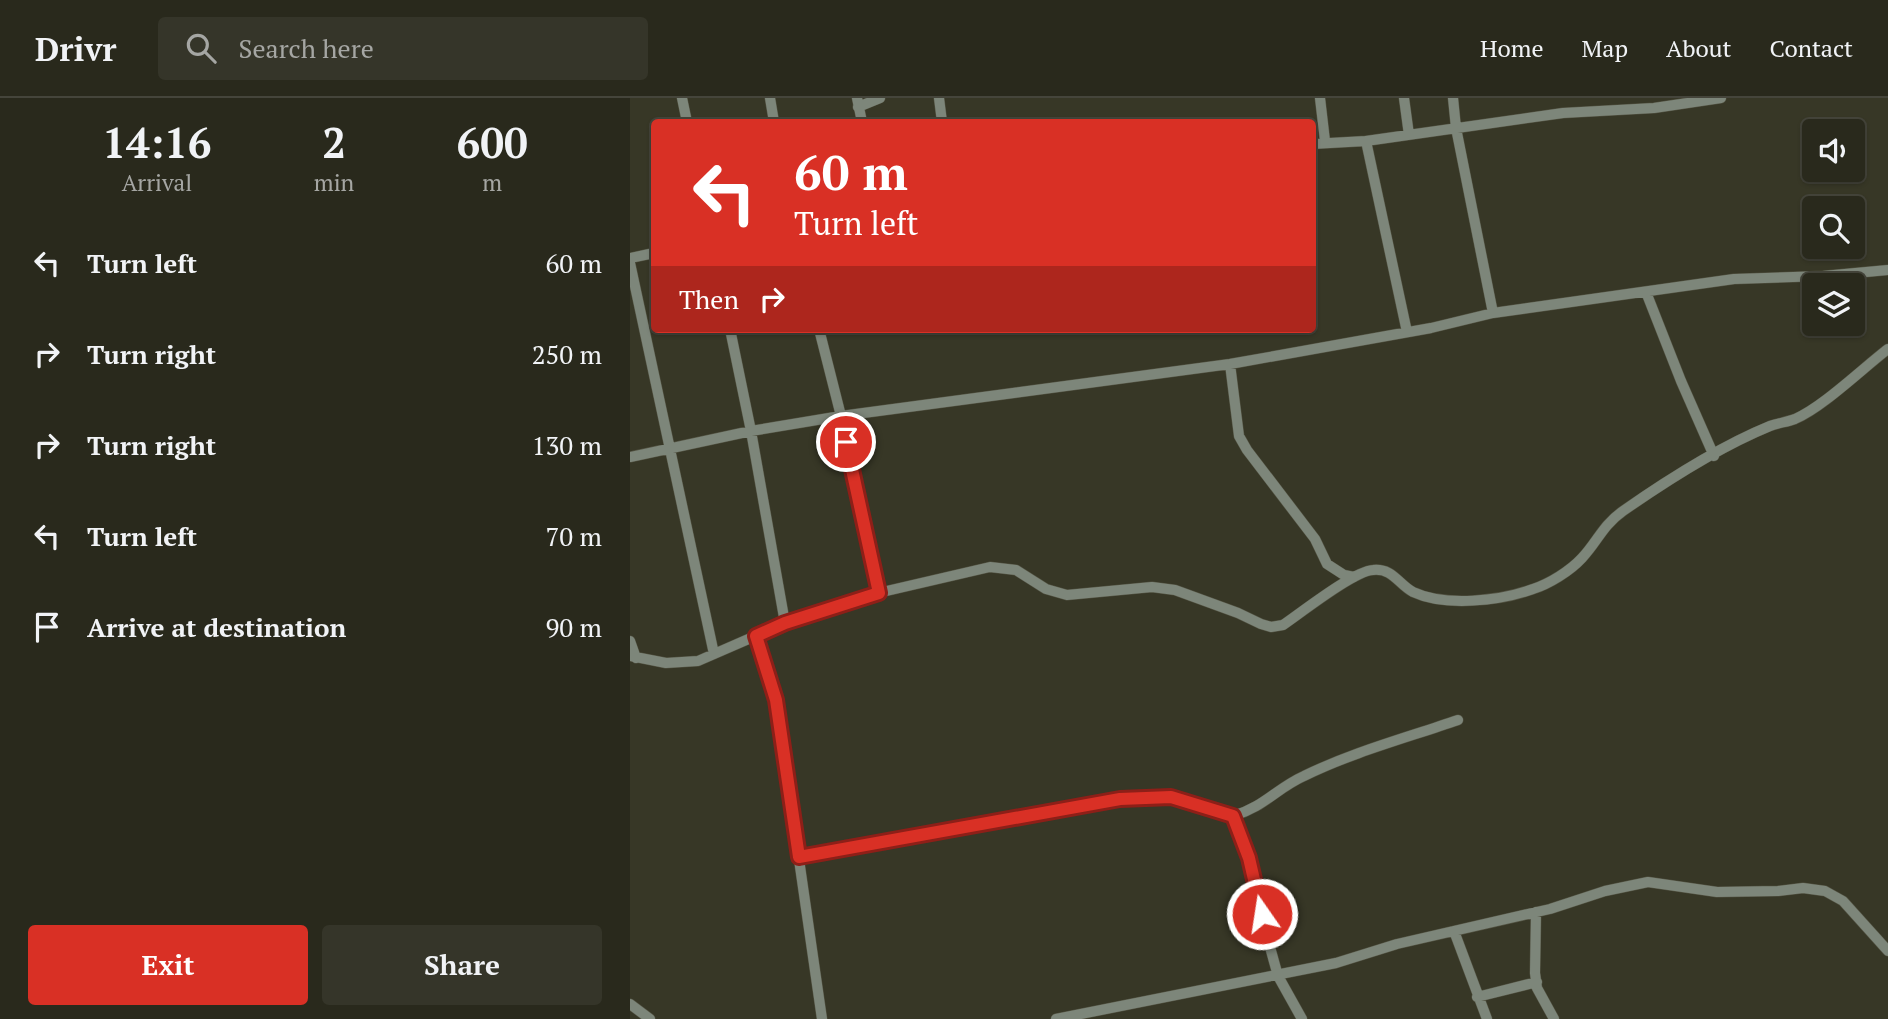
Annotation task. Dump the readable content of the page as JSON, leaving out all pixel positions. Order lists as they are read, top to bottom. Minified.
{"page":{"header":"Drivr","search":"Search here","nav":["Home","Map","About","Contact"],"eta":["14:16","Arrival","2","min","600","m"],"turn":["60 m","Turn left"],"list":[{"name":"Turn left","value":"60 m"},{"name":"Turn right","value":"250 m"},{"name":"Turn right","value":"130 m"},{"name":"Turn left","value":"70 m"},{"name":"Arrive at destination","value":"90 m"}],"then":"Then","buttons":["Exit","Share"]}}
